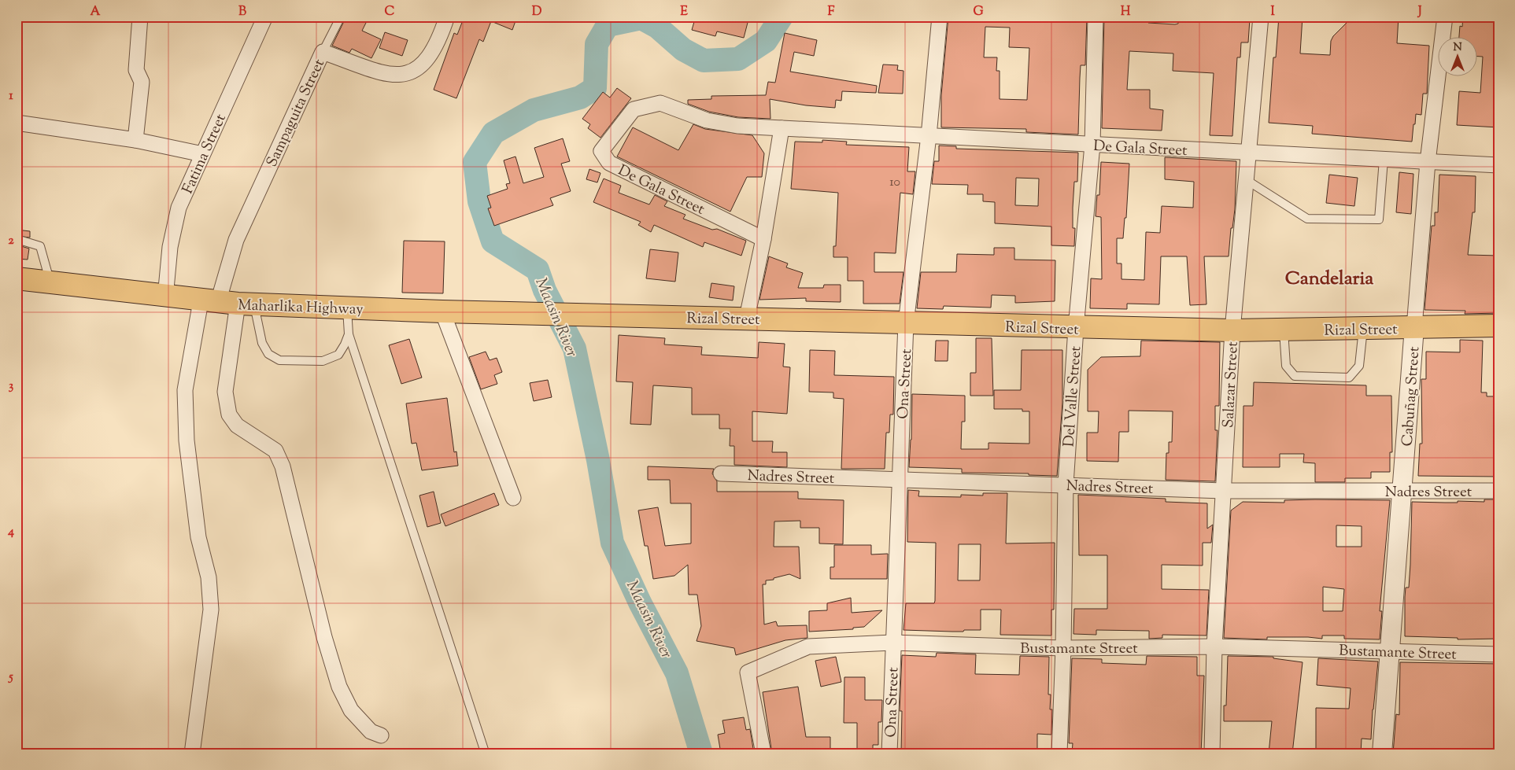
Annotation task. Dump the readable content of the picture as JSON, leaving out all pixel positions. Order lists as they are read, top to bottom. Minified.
{"streets":{"main road":["Maharlika Highway","Rizal Street"],"street":["Sampaguita Street","De Gala Street","Fatima Street","Ona Street","Salazar Street","Del Valle Street","Cabuñag Street","Nadres Street","Bustamante Street"]},"crossings":[["Sampaguita Street","Maharlika Highway"],["De Gala Street","Ona Street"],["De Gala Street","Salazar Street"],["De Gala Street","Del Valle Street"],["De Gala Street","Cabuñag Street"],["Fatima Street","Maharlika Highway"],["Maharlika Highway","Rizal Street"],["Rizal Street","Ona Street"],["Rizal Street","Salazar Street"],["Rizal Street","Del Valle Street"],["Rizal Street","Cabuñag Street"],["Ona Street","Nadres Street"],["Ona Street","Bustamante Street"],["Salazar Street","Nadres Street"],["Salazar Street","Bustamante Street"],["Del Valle Street","Nadres Street"],["Del Valle Street","Bustamante Street"],["Cabuñag Street","Nadres Street"],["Cabuñag Street","Bustamante Street"]],"districts":["Candelaria"],"water":["Maasin River"],"house_numbers":["10"],"north":"top","grid":{"columns":["A","B","C","D","E","F","G","H","I","J"],"rows":["1","2","3","4","5"]}}
